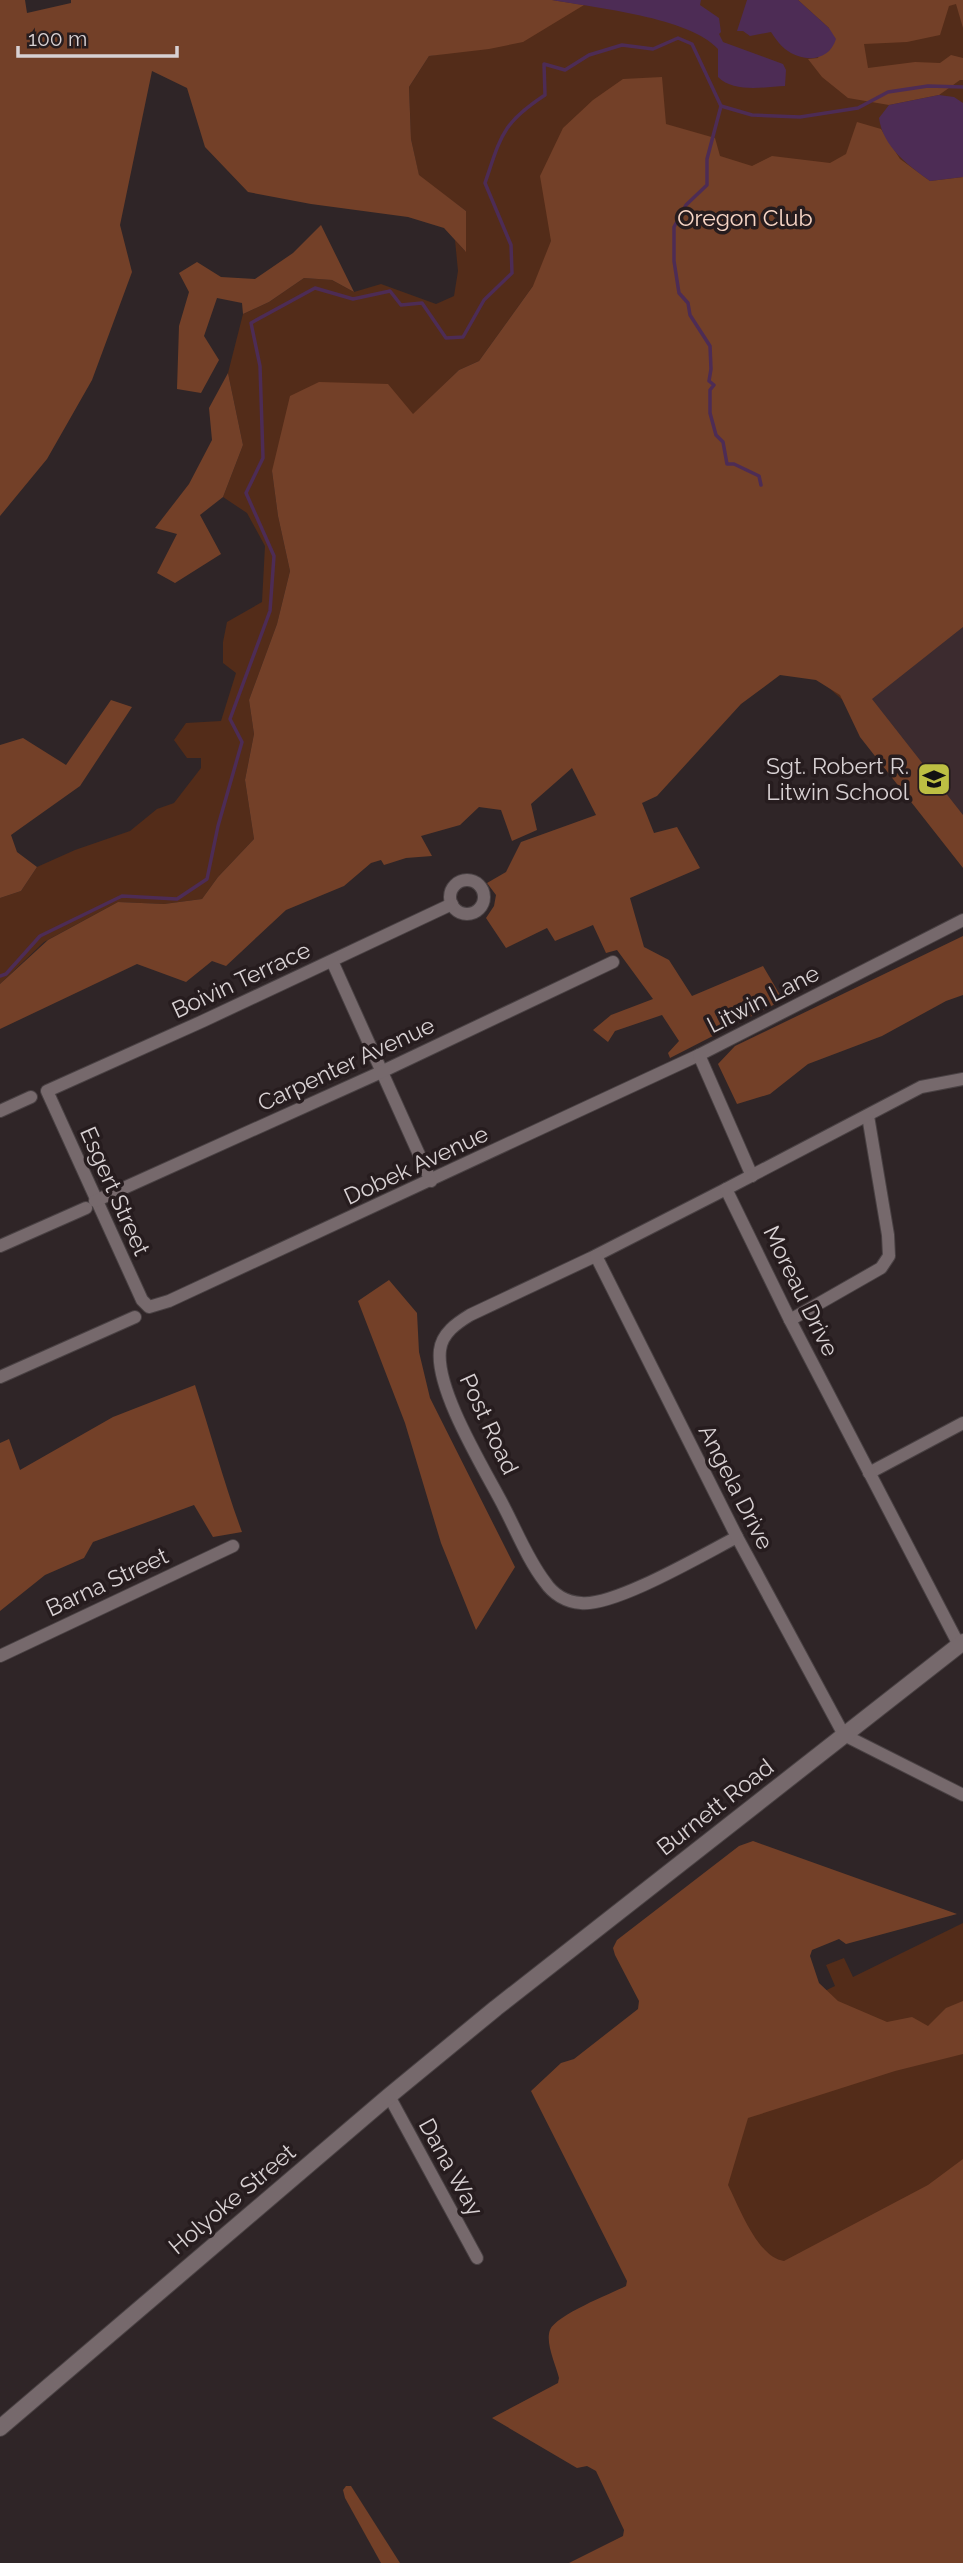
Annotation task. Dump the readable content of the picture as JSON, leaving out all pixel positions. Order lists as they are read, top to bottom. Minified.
{"streets":{"main road":["Burnett Road","Holyoke Street"],"street":["Boivin Terrace","Litwin Lane","Carpenter Avenue","Dobek Avenue","Esgert Street","Moreau Drive","Post Road","Angela Drive","Barna Street","Dana Way"]},"crossings":[["Boivin Terrace","Esgert Street"],["Litwin Lane","Dobek Avenue"],["Carpenter Avenue","Esgert Street"],["Dobek Avenue","Esgert Street"],["Moreau Drive","Post Road"],["Moreau Drive","Burnett Road"],["Post Road","Angela Drive"],["Angela Drive","Burnett Road"],["Burnett Road","Holyoke Street"],["Dana Way","Holyoke Street"]],"parks":["Oregon Club"],"places":{"school or university":["Sgt. Robert R. Litwin School"]},"scale_bar":"100 m"}
